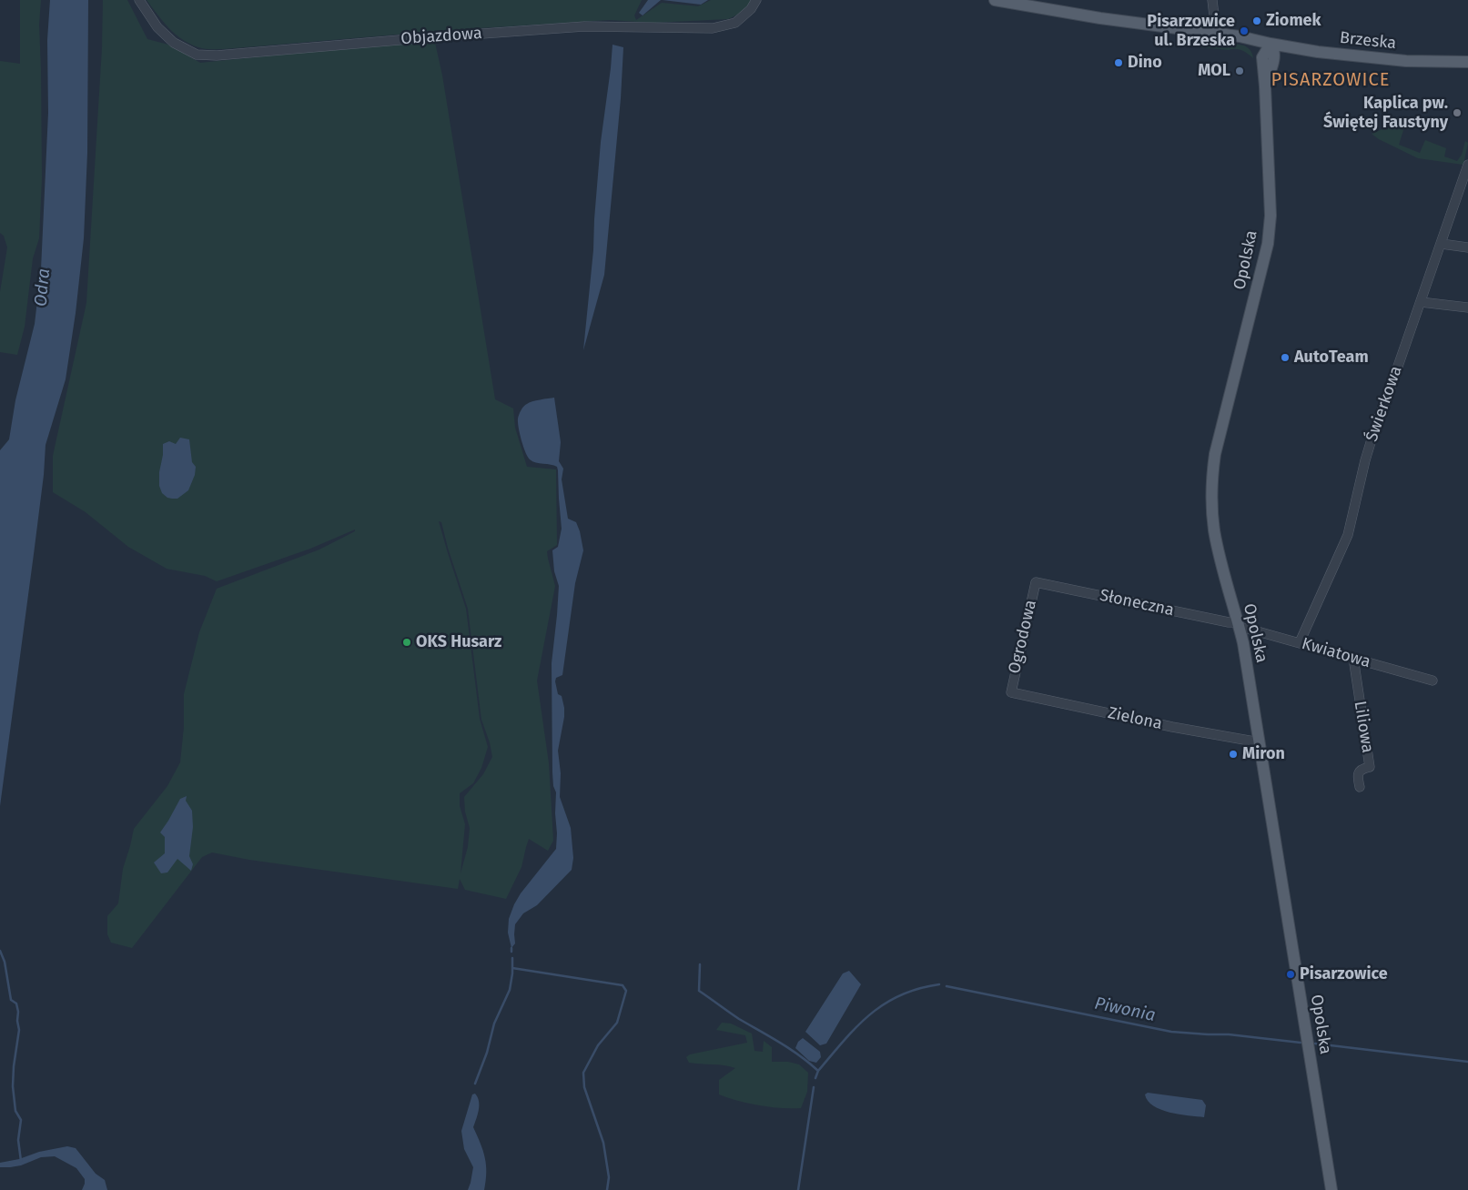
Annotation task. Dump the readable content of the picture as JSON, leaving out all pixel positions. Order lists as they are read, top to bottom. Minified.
{"streets":{"main road":["Brzeska","Opolska"],"street":["Objazdowa","Świerkowa","Słoneczna","Ogrodowa","Kwiatowa","Zielona","Liliowa"]},"crossings":[["Opolska","Słoneczna"],["Opolska","Kwiatowa"],["Opolska","Zielona"],["Świerkowa","Kwiatowa"],["Słoneczna","Ogrodowa"],["Słoneczna","Kwiatowa"],["Ogrodowa","Zielona"],["Kwiatowa","Liliowa"]],"districts":["PISARZOWICE"],"water":["Odra","Piwonia"],"places":["Ziomek","Pisarzowice ul. Brzeska","Dino","MOL","Kaplica pw. Świętej Faustyny","AutoTeam","OKS Husarz","Miron","Pisarzowice"]}
